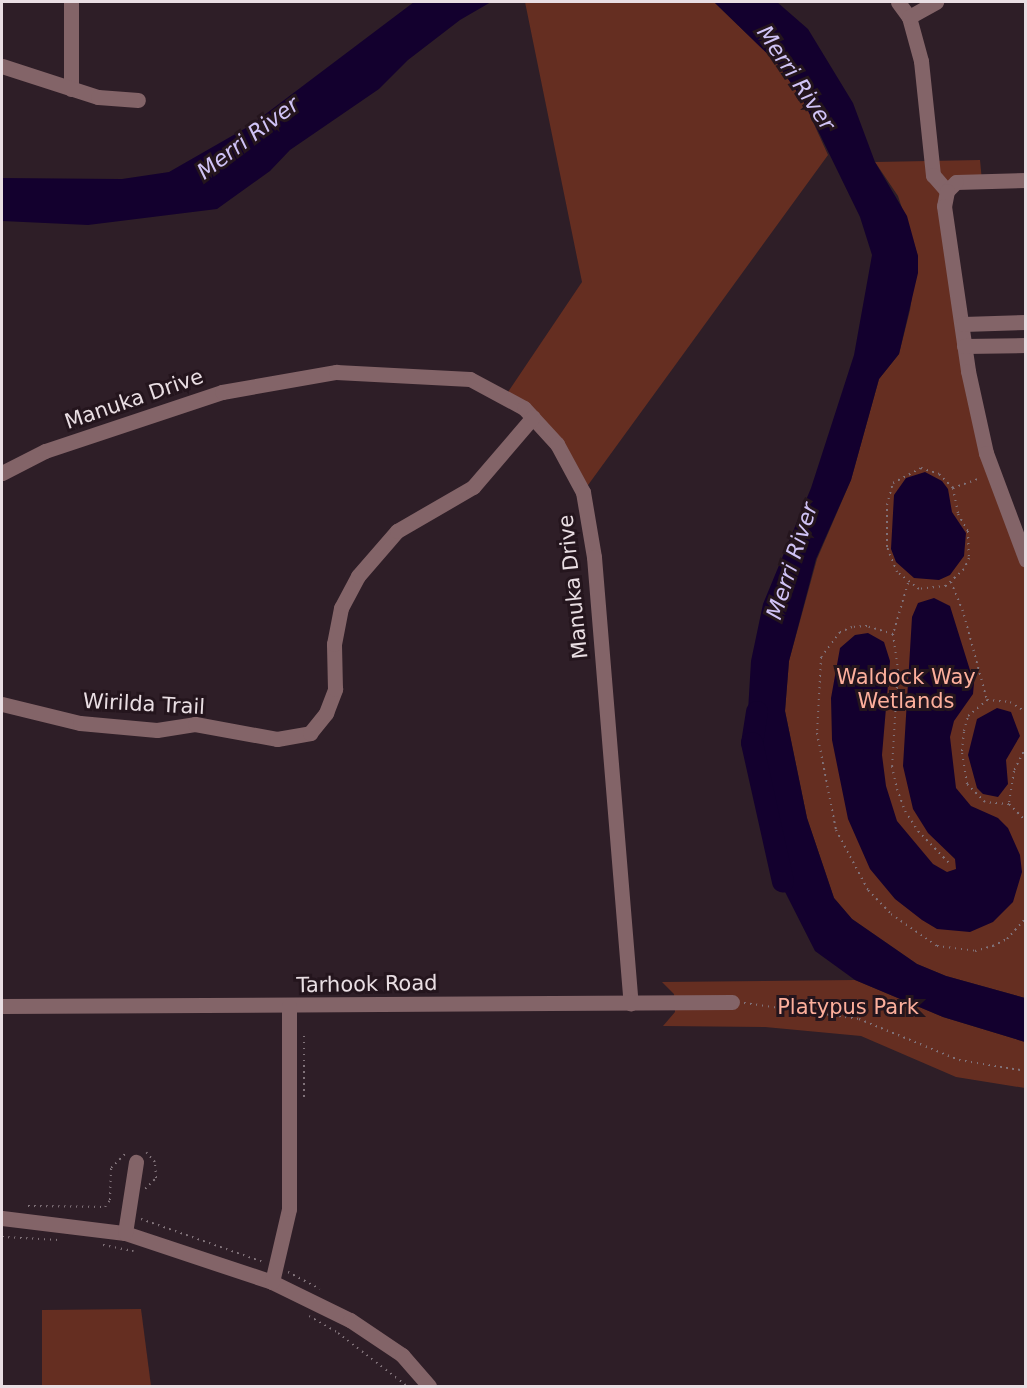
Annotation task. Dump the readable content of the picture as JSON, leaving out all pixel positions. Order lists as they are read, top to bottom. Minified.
{"streets":{"street":["Manuka Drive","Wirilda Trail","Tarhook Road"]},"crossings":[["Manuka Drive","Wirilda Trail"],["Manuka Drive","Tarhook Road"]],"water":["Merri River"],"parks":["Waldock Way Wetlands","Platypus Park"]}
